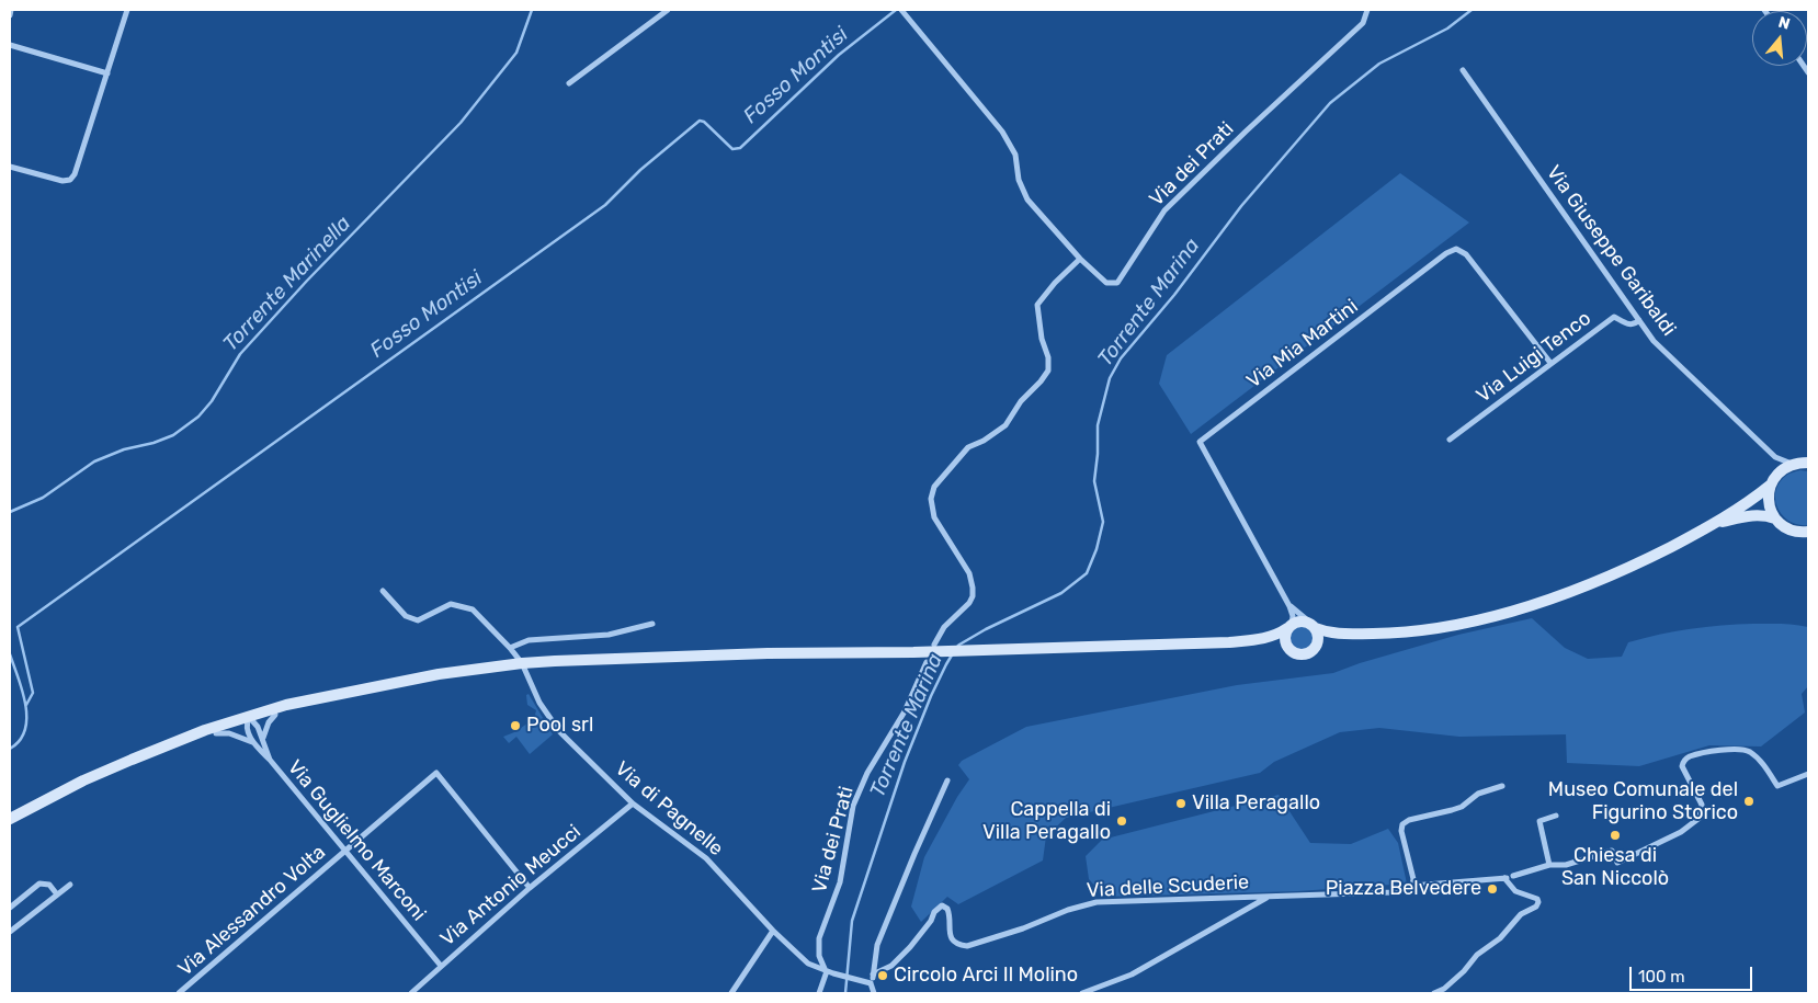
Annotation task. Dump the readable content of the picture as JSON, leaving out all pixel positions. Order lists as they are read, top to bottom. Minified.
{"streets":{"street":["Via dei Prati","Via Giuseppe Garibaldi","Via Mia Martini","Via Luigi Tenco","Via di Pagnelle","Via Guglielmo Marconi","Via Antonio Meucci","Via delle Scuderie","Via Alessandro Volta"]},"crossings":[["Via dei Prati","Via di Pagnelle"],["Via Giuseppe Garibaldi","Via Luigi Tenco"],["Via Mia Martini","Via Luigi Tenco"],["Via di Pagnelle","Via Antonio Meucci"],["Via Guglielmo Marconi","Via Antonio Meucci"],["Via Guglielmo Marconi","Via Alessandro Volta"],["Via Antonio Meucci","Via Alessandro Volta"]],"water":["Fosso Montisi","Torrente Marinella","Torrente Marina"],"places":["Pool srl","Museo Comunale del Figurino Storico","Villa Peragallo","Cappella di Villa Peragallo","Chiesa di San Niccolò","Piazza Belvedere","Circolo Arci Il Molino"],"scale_bar":"100 m","north":"top"}
